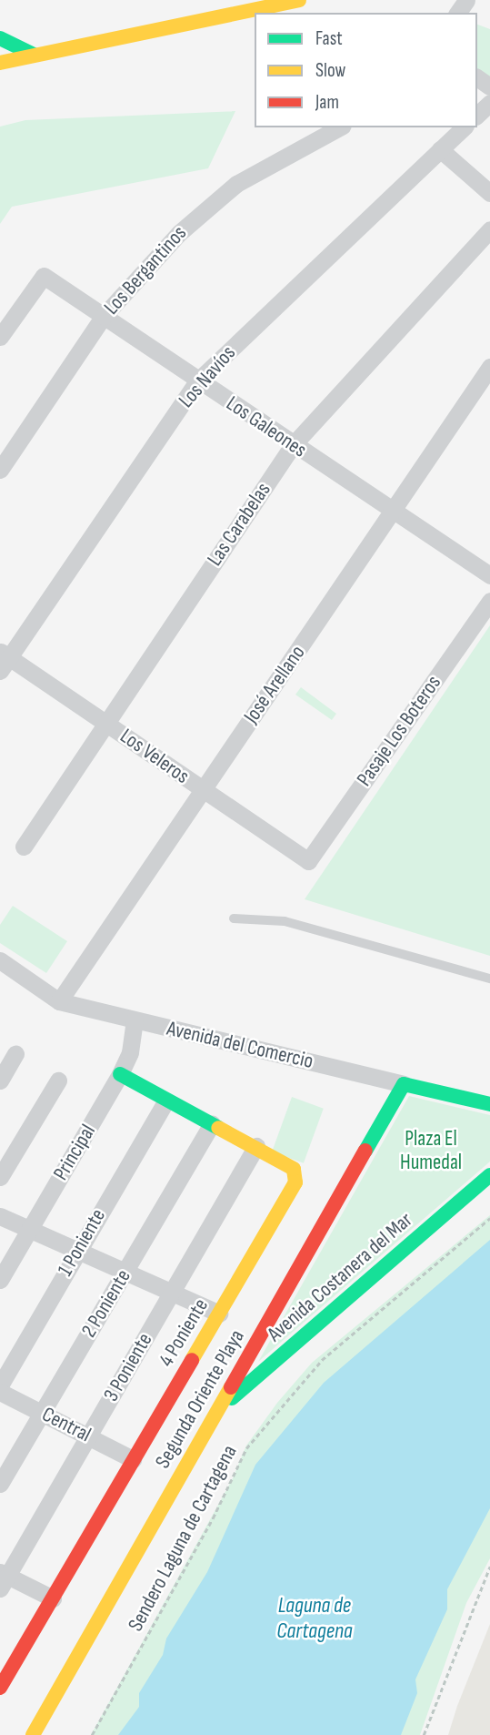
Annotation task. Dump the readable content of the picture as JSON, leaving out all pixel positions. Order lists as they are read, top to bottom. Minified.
{"streets":{"street":["Los Bergantinos","Los Navíos","Los Galeones","Las Carabelas","José Arellano","Pasaje Los Boteros","Los Veleros","Avenida del Comercio","Principal","1 Poniente","Avenida Costanera del Mar","2 Poniente","4 Poniente","3 Poniente","Segunda Oriente Playa","Central"],"path":["Sendero Laguna de Cartagena"]},"crossings":[["Los Bergantinos","Los Galeones"],["Los Navíos","Los Galeones"],["Los Navíos","Los Veleros"],["Los Galeones","Las Carabelas"],["Los Galeones","José Arellano"],["Las Carabelas","Los Veleros"],["José Arellano","Los Veleros"],["José Arellano","Avenida del Comercio"],["Pasaje Los Boteros","Los Veleros"],["Avenida del Comercio","Principal"],["Avenida del Comercio","Segunda Oriente Playa"],["Principal","4 Poniente"],["1 Poniente","4 Poniente"],["Avenida Costanera del Mar","Segunda Oriente Playa"],["2 Poniente","4 Poniente"],["2 Poniente","Central"],["4 Poniente","3 Poniente"],["4 Poniente","Central"],["3 Poniente","Central"]],"water":["Laguna de Cartagena"],"parks":["Plaza El Humedal"],"legend":["Fast","Slow","Jam"]}
